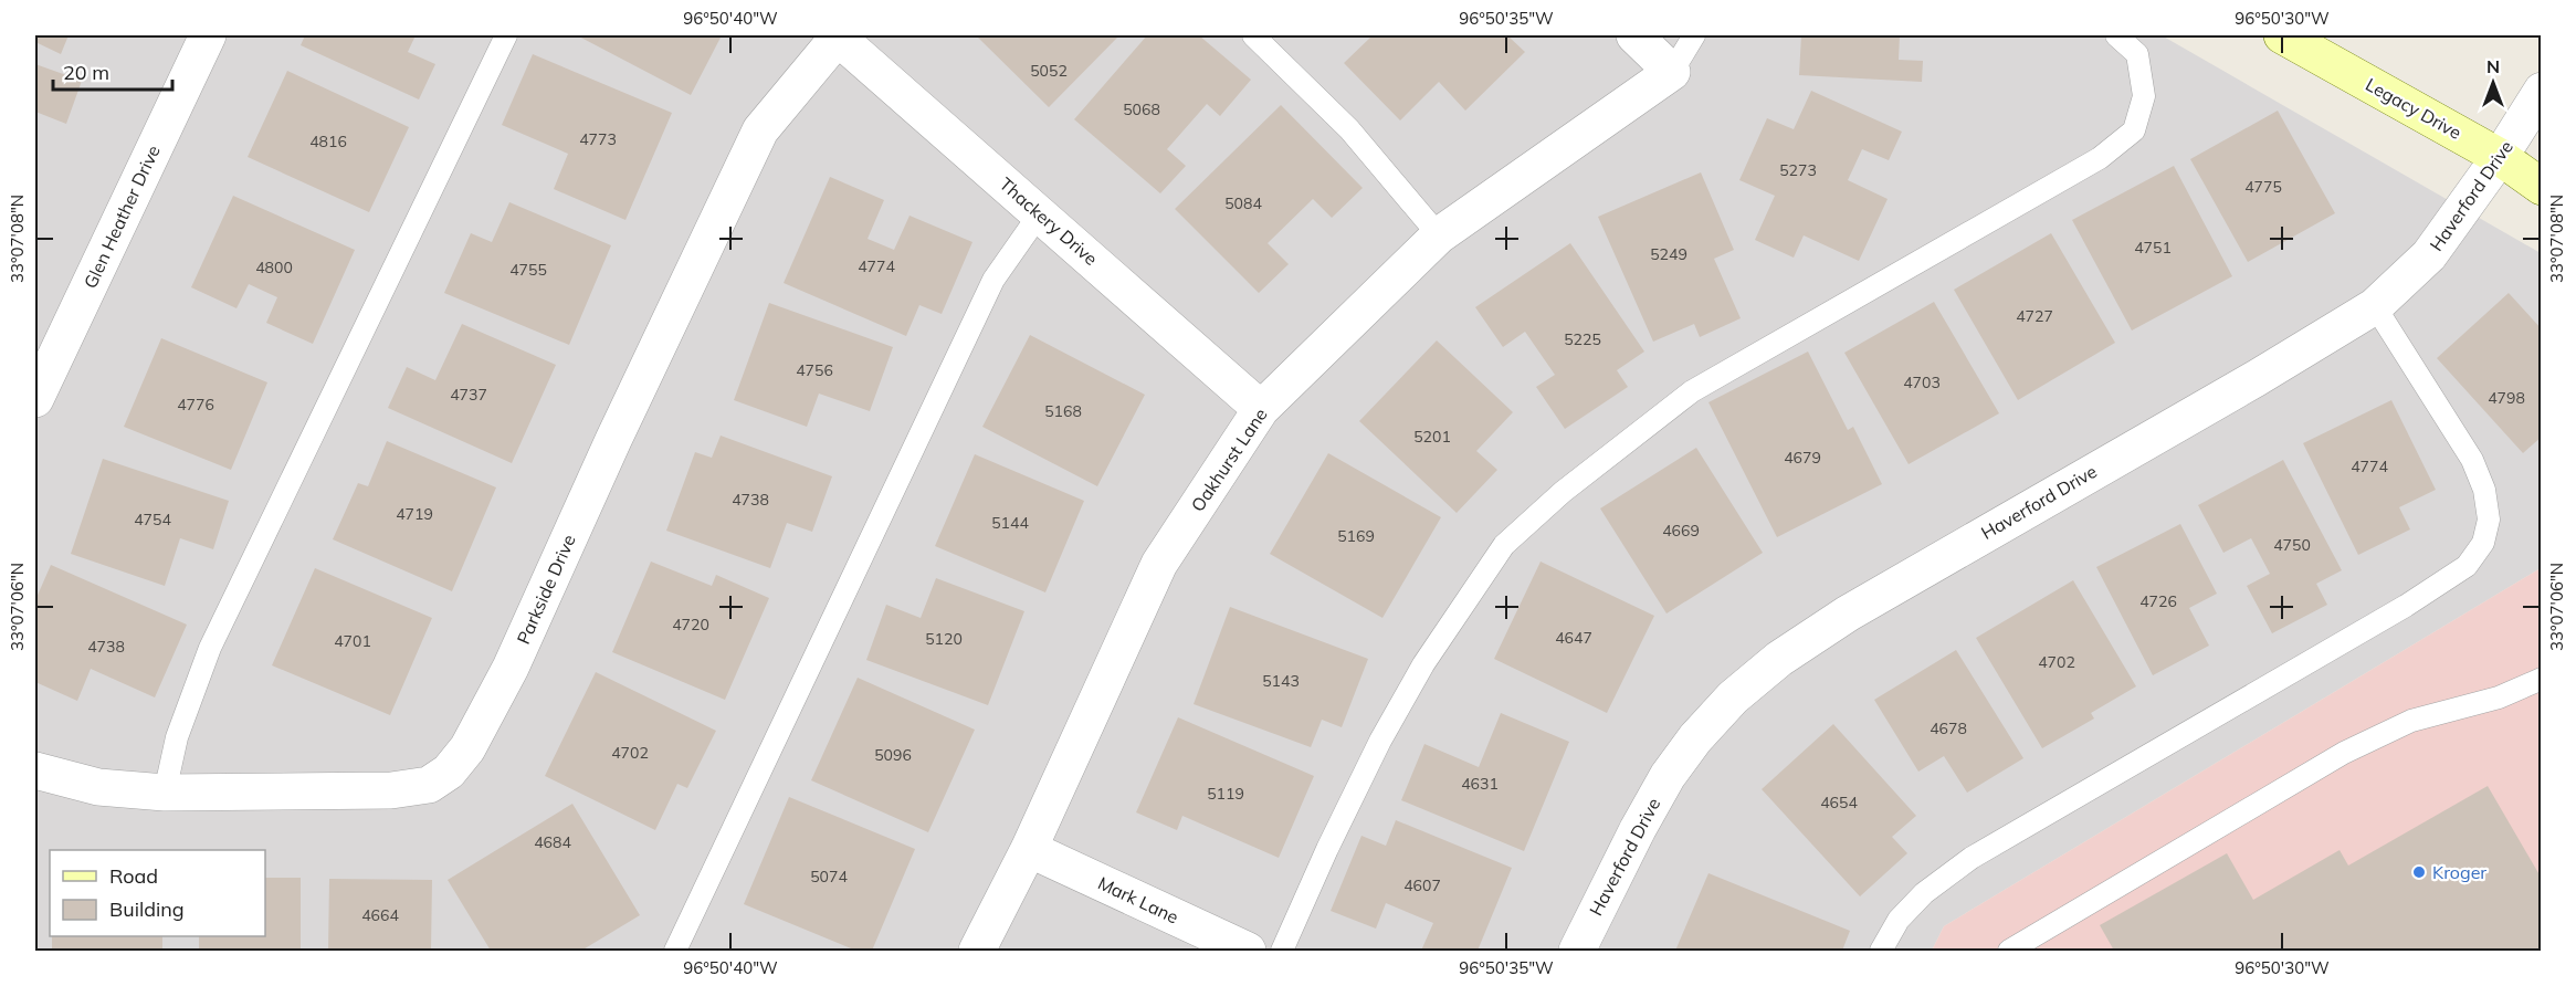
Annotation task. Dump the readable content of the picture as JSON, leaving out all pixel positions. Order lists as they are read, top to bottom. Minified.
{"streets":{"main road":["Legacy Drive"],"street":["Haverford Drive","Glen Heather Drive","Thackery Drive","Oakhurst Lane","Parkside Drive","Mark Lane"]},"crossings":[["Legacy Drive","Haverford Drive"],["Thackery Drive","Oakhurst Lane"],["Thackery Drive","Parkside Drive"],["Oakhurst Lane","Mark Lane"]],"places":["Kroger"],"house_numbers":["5052","5068","4773","4816","5273","4775","5084","4751","5249","4774","4800","4755","4727","5225","4756","4703","4737","4798","4776","5168","5201","4679","4774","4738","4719","4754","5144","4669","5169","4750","4726","4720","4647","5120","4701","4738","4702","5143","4678","4702","5096","4631","5119","4654","4684","5074","4607","4664"],"legend":["Road","Building"],"scale_bar":"20 m","north":"top","coordinates":["96°50'40\"W","96°50'35\"W","96°50'30\"W","33°07'08\"N","33°07'06\"N"]}
